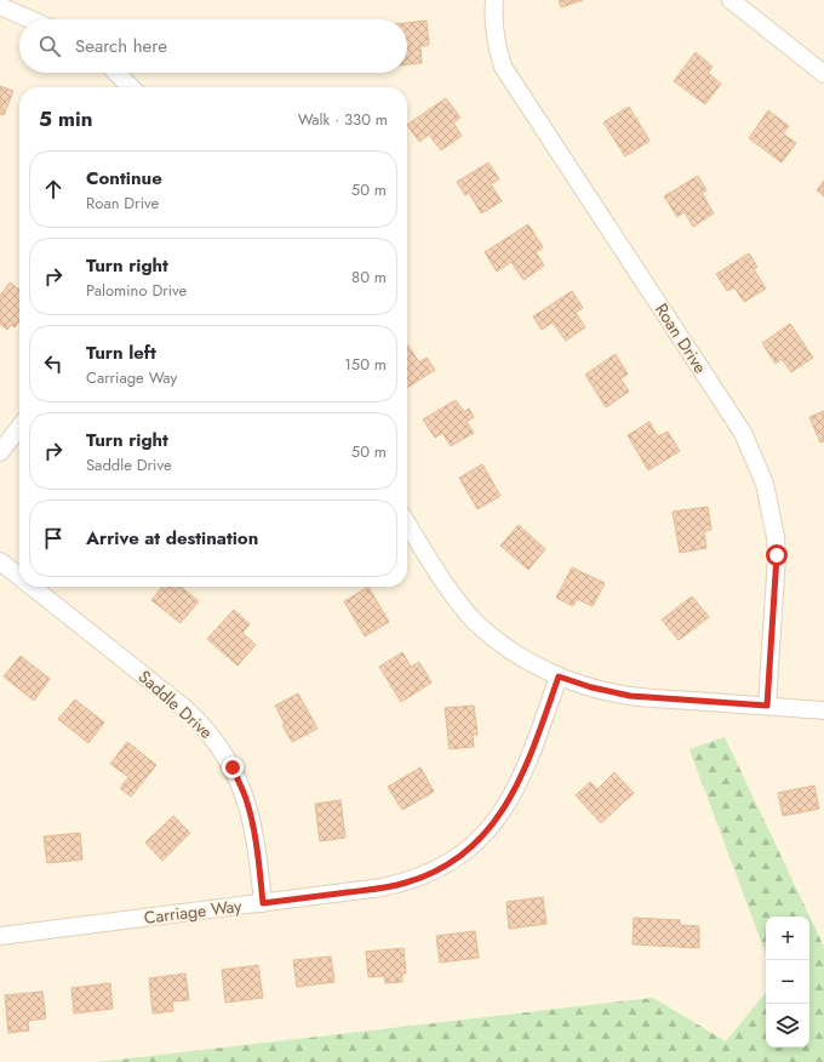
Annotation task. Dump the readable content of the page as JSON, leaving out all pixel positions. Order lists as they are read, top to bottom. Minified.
{"streets":{"street":["Roan Drive","Saddle Drive","Carriage Way"]},"crossings":[["Saddle Drive","Carriage Way"]],"page":{"search":"Search here","heading":["5 min","Walk · 330 m"],"list":[["Continue","Roan Drive","50 m"],["Turn right","Palomino Drive","80 m"],["Turn left","Carriage Way","150 m"],["Turn right","Saddle Drive","50 m"],"Arrive at destination"],"map_buttons":["+","−"]}}
